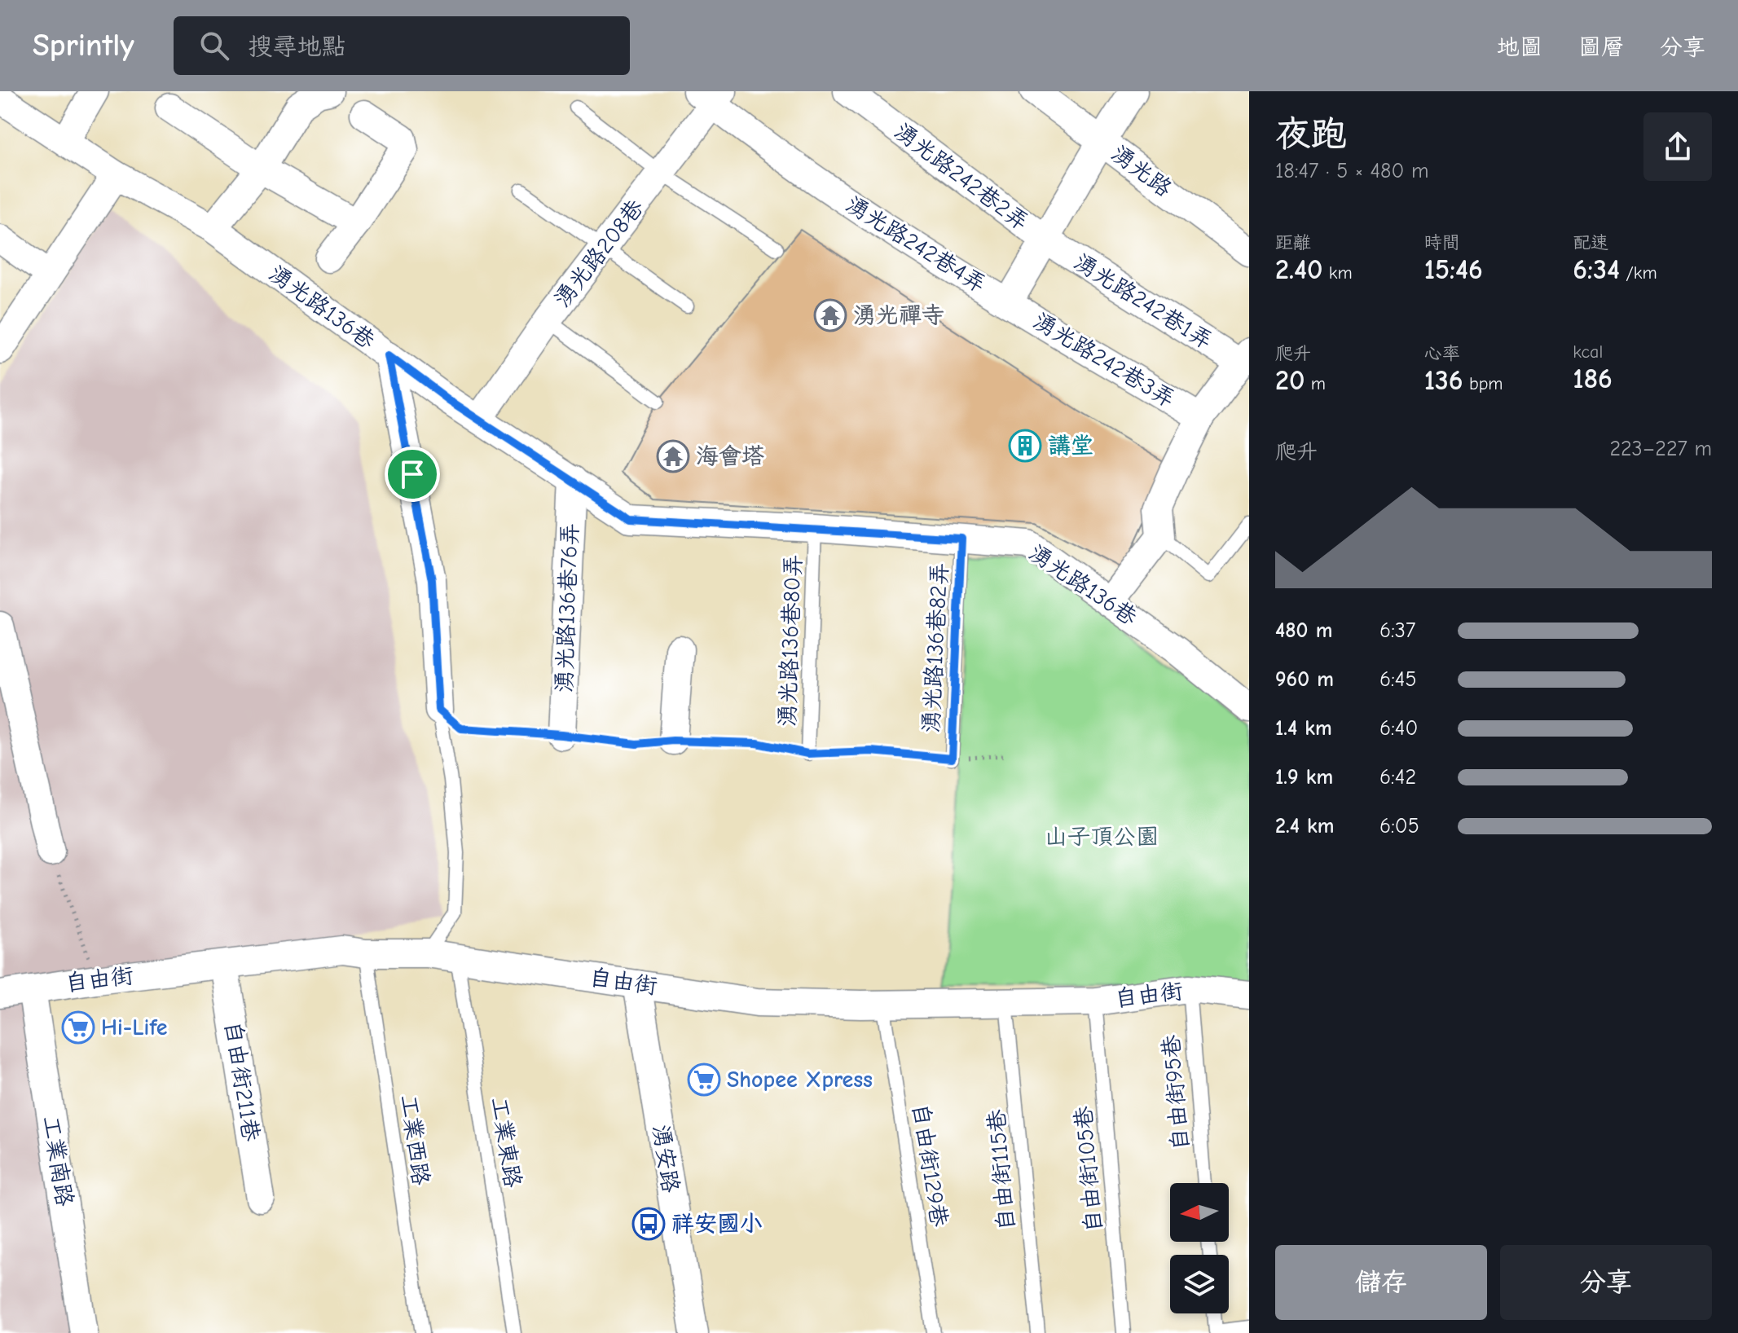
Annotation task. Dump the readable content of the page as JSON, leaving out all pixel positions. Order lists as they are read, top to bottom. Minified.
{"streets":{"street":["湧光路","湧光路242巷2弄","湧光路242巷4弄","湧光路208巷","湧光路242巷1弄","湧光路136巷","湧光路242巷3弄","湧光路136巷76弄","自由街","自由街211巷","湧安路","工業南路"],"lane":["湧光路136巷80弄","湧光路136巷82弄","自由街95巷","工業西路","工業東路","自由街129巷","自由街105巷","自由街115巷"]},"crossings":[["湧光路242巷2弄","湧光路242巷1弄"],["湧光路242巷4弄","湧光路208巷"],["湧光路242巷4弄","湧光路242巷3弄"],["湧光路208巷","湧光路136巷"],["湧光路136巷","湧光路136巷76弄"],["湧光路136巷","湧光路136巷80弄"],["湧光路136巷","湧光路136巷82弄"],["自由街","自由街211巷"],["自由街","自由街95巷"],["自由街","工業西路"],["自由街","工業東路"],["自由街","湧安路"],["自由街","工業南路"],["自由街","自由街129巷"],["自由街","自由街105巷"],["自由街","自由街115巷"]],"parks":["山子頂公園"],"places":{"temple":["湧光禪寺","海會塔"],"building":["講堂"],"supermarket":["Hi-Life","Shopee Xpress"],"bus stop":["祥安國小"]},"north":"left","page":{"header":"Sprintly","search":"搜尋地點","nav":["地圖","圖層","分享"],"heading":["夜跑","18:47 · 5 × 480 m"],"stats":[["距離","2.40 km"],["時間","15:46"],["配速","6:34 /km"],["爬升","20 m"],["心率","136 bpm"],["kcal","186"]],"chart":["爬升","223–227 m"],"list":[{"name":"480 m","note":"6:37"},{"name":"960 m","note":"6:45"},{"name":"1.4 km","note":"6:40"},{"name":"1.9 km","note":"6:42"},{"name":"2.4 km","note":"6:05"}],"buttons":["儲存","分享"]}}
